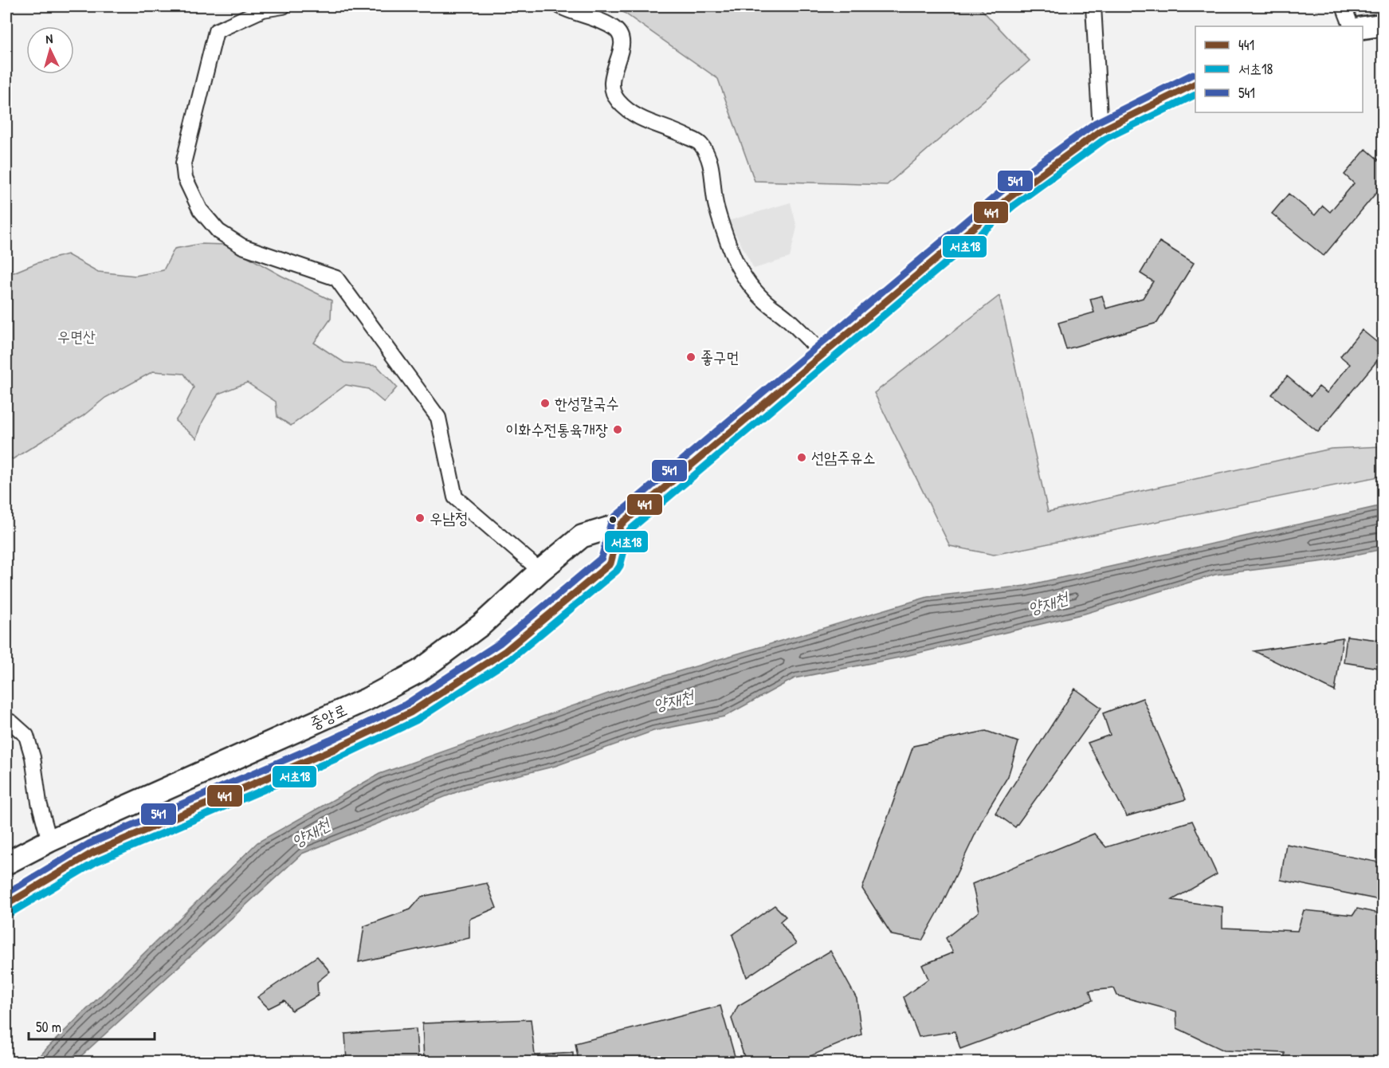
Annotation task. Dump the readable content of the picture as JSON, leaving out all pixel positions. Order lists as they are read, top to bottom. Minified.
{"streets":{"main road":["중앙로"]},"water":["양재천"],"parks":["우면산"],"places":["좋구먼","한성칼국수","이화수전통육개장","선암주유소","우남정"],"lines":["transit line 541","transit line 441","transit line 서초18"],"legend":["441","서초18","541"],"scale_bar":"50 m","north":"top"}
